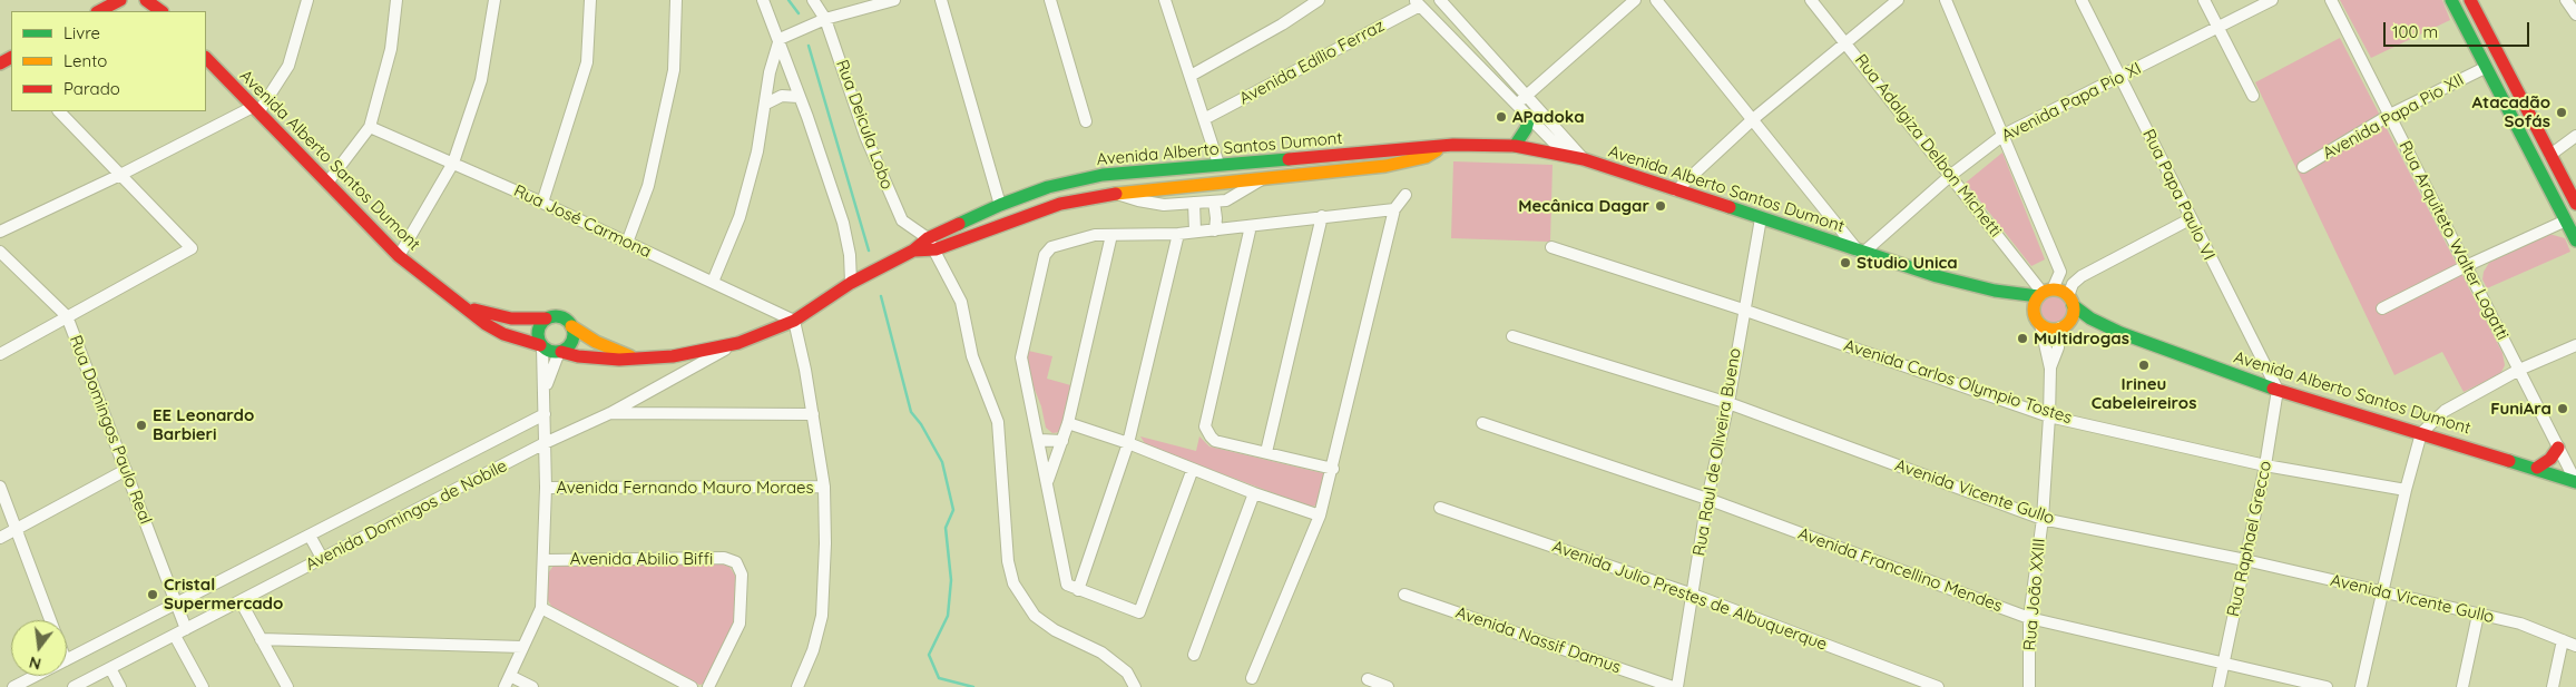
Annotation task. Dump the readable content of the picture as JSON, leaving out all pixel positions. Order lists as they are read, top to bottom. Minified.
{"streets":{"street":["Avenida Edílio Ferraz","Avenida Papa Pio XI","Avenida Papa Pio XII","Rua Deicula Lobo","Rua Adalgiza Delbon Michetti","Avenida Alberto Santos Dumont","Rua Papa Paulo VI","Rua José Carmona","Rua Arquiteto Walter Logatti","Avenida Carlos Olympio Tostes","Rua Domingos Paulo Real","Rua Raul de Oliveira Bueno","Avenida Fernando Mauro Moraes","Avenida Vicente Gullo","Avenida Domingos de Nobile","Rua Raphael Grecco","Avenida Abilio Biffi","Avenida Francellino Mendes","Rua João XXIII","Avenida Julio Prestes de Albuquerque","Avenida Nassif Damus"]},"crossings":[["Avenida Papa Pio XI","Rua Adalgiza Delbon Michetti"],["Avenida Papa Pio XI","Avenida Alberto Santos Dumont"],["Avenida Papa Pio XI","Rua Papa Paulo VI"],["Avenida Papa Pio XII","Rua Arquiteto Walter Logatti"],["Rua Deicula Lobo","Avenida Alberto Santos Dumont"],["Rua Adalgiza Delbon Michetti","Avenida Alberto Santos Dumont"],["Rua Adalgiza Delbon Michetti","Rua João XXIII"],["Avenida Alberto Santos Dumont","Rua Papa Paulo VI"],["Avenida Alberto Santos Dumont","Rua José Carmona"],["Avenida Alberto Santos Dumont","Rua Arquiteto Walter Logatti"],["Avenida Alberto Santos Dumont","Rua Raul de Oliveira Bueno"],["Avenida Alberto Santos Dumont","Avenida Domingos de Nobile"],["Avenida Alberto Santos Dumont","Rua Raphael Grecco"],["Avenida Alberto Santos Dumont","Rua João XXIII"],["Rua Papa Paulo VI","Rua Raphael Grecco"],["Avenida Carlos Olympio Tostes","Rua Raul de Oliveira Bueno"],["Avenida Carlos Olympio Tostes","Rua Raphael Grecco"],["Avenida Carlos Olympio Tostes","Rua João XXIII"],["Rua Domingos Paulo Real","Avenida Domingos de Nobile"],["Rua Raul de Oliveira Bueno","Avenida Vicente Gullo"],["Rua Raul de Oliveira Bueno","Avenida Francellino Mendes"],["Rua Raul de Oliveira Bueno","Avenida Julio Prestes de Albuquerque"],["Avenida Vicente Gullo","Rua Raphael Grecco"],["Avenida Vicente Gullo","Rua João XXIII"],["Rua Raphael Grecco","Avenida Francellino Mendes"],["Avenida Francellino Mendes","Rua João XXIII"]],"places":["Atacadão Sofás","APadoka","Mecânica Dagar","Studio Unica","Multidrogas","Irineu Cabeleireiros","FuniAra","EE Leonardo Barbieri","Cristal Supermercado"],"legend":["Livre","Lento","Parado"],"scale_bar":"100 m","north":"bottom"}
